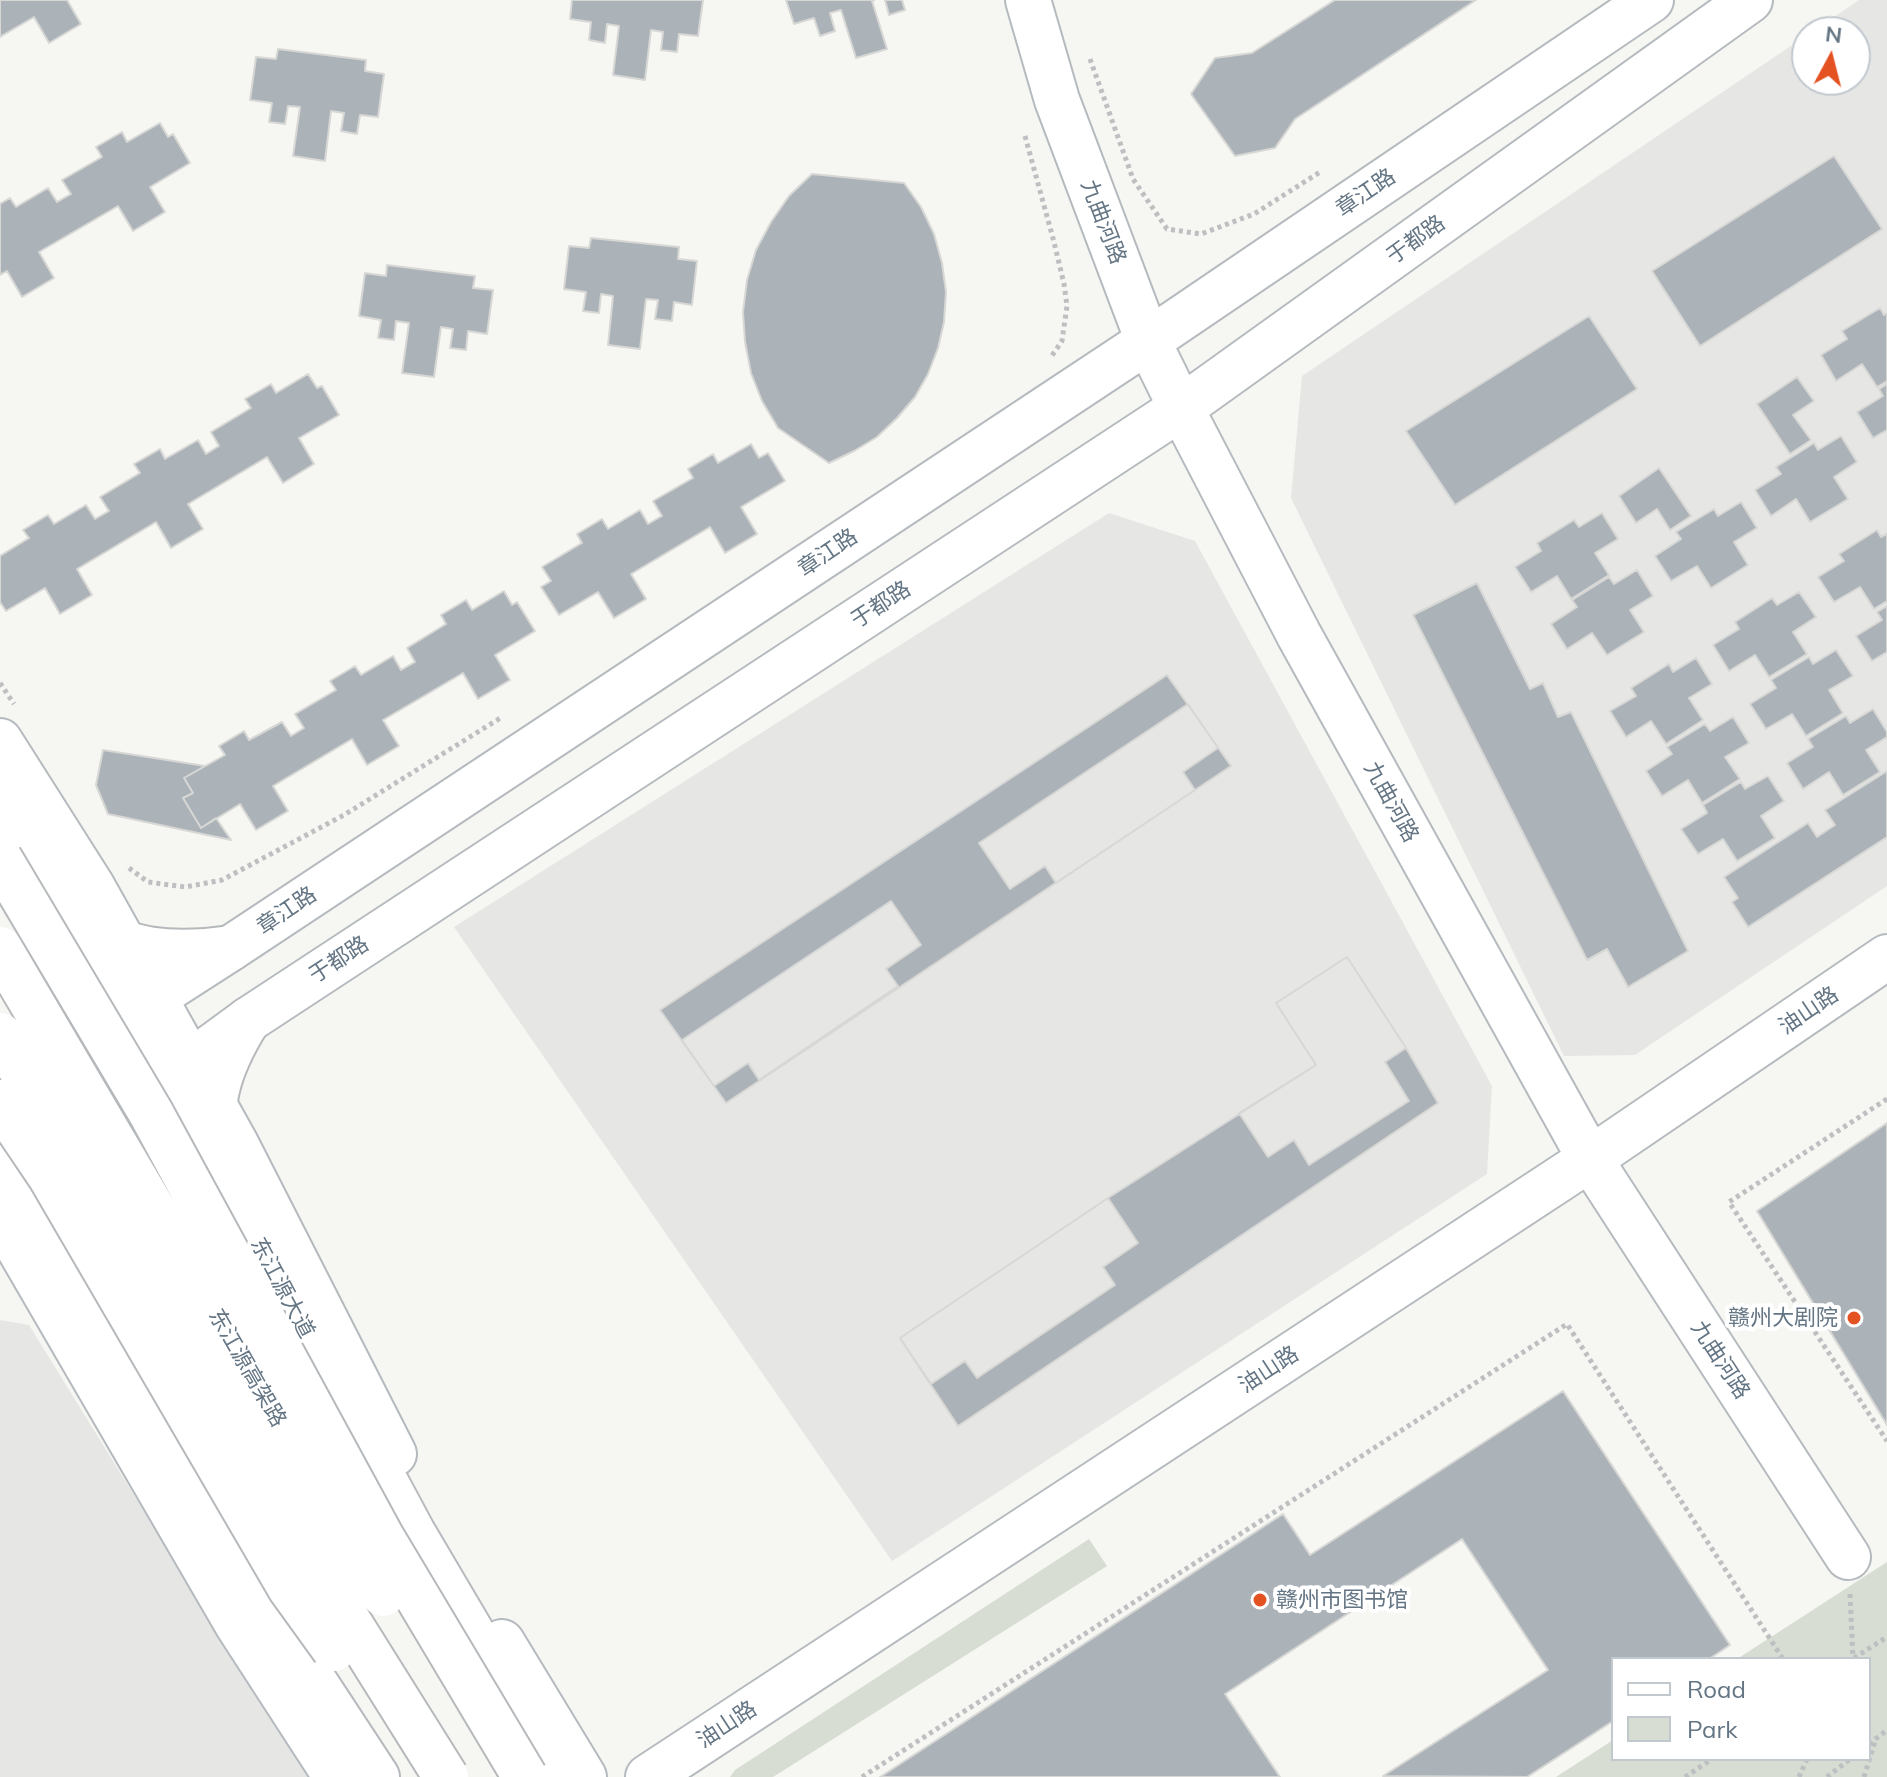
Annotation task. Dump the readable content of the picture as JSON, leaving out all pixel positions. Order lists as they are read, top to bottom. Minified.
{"streets":{"main road":["章江路","九曲河路","于都路","油山路","东江源大道","东江源高架路"]},"crossings":[["章江路","九曲河路"],["章江路","东江源大道"],["九曲河路","于都路"],["九曲河路","油山路"],["于都路","东江源大道"]],"places":["赣州大剧院","赣州市图书馆"],"legend":["Road","Park"],"north":"top"}
